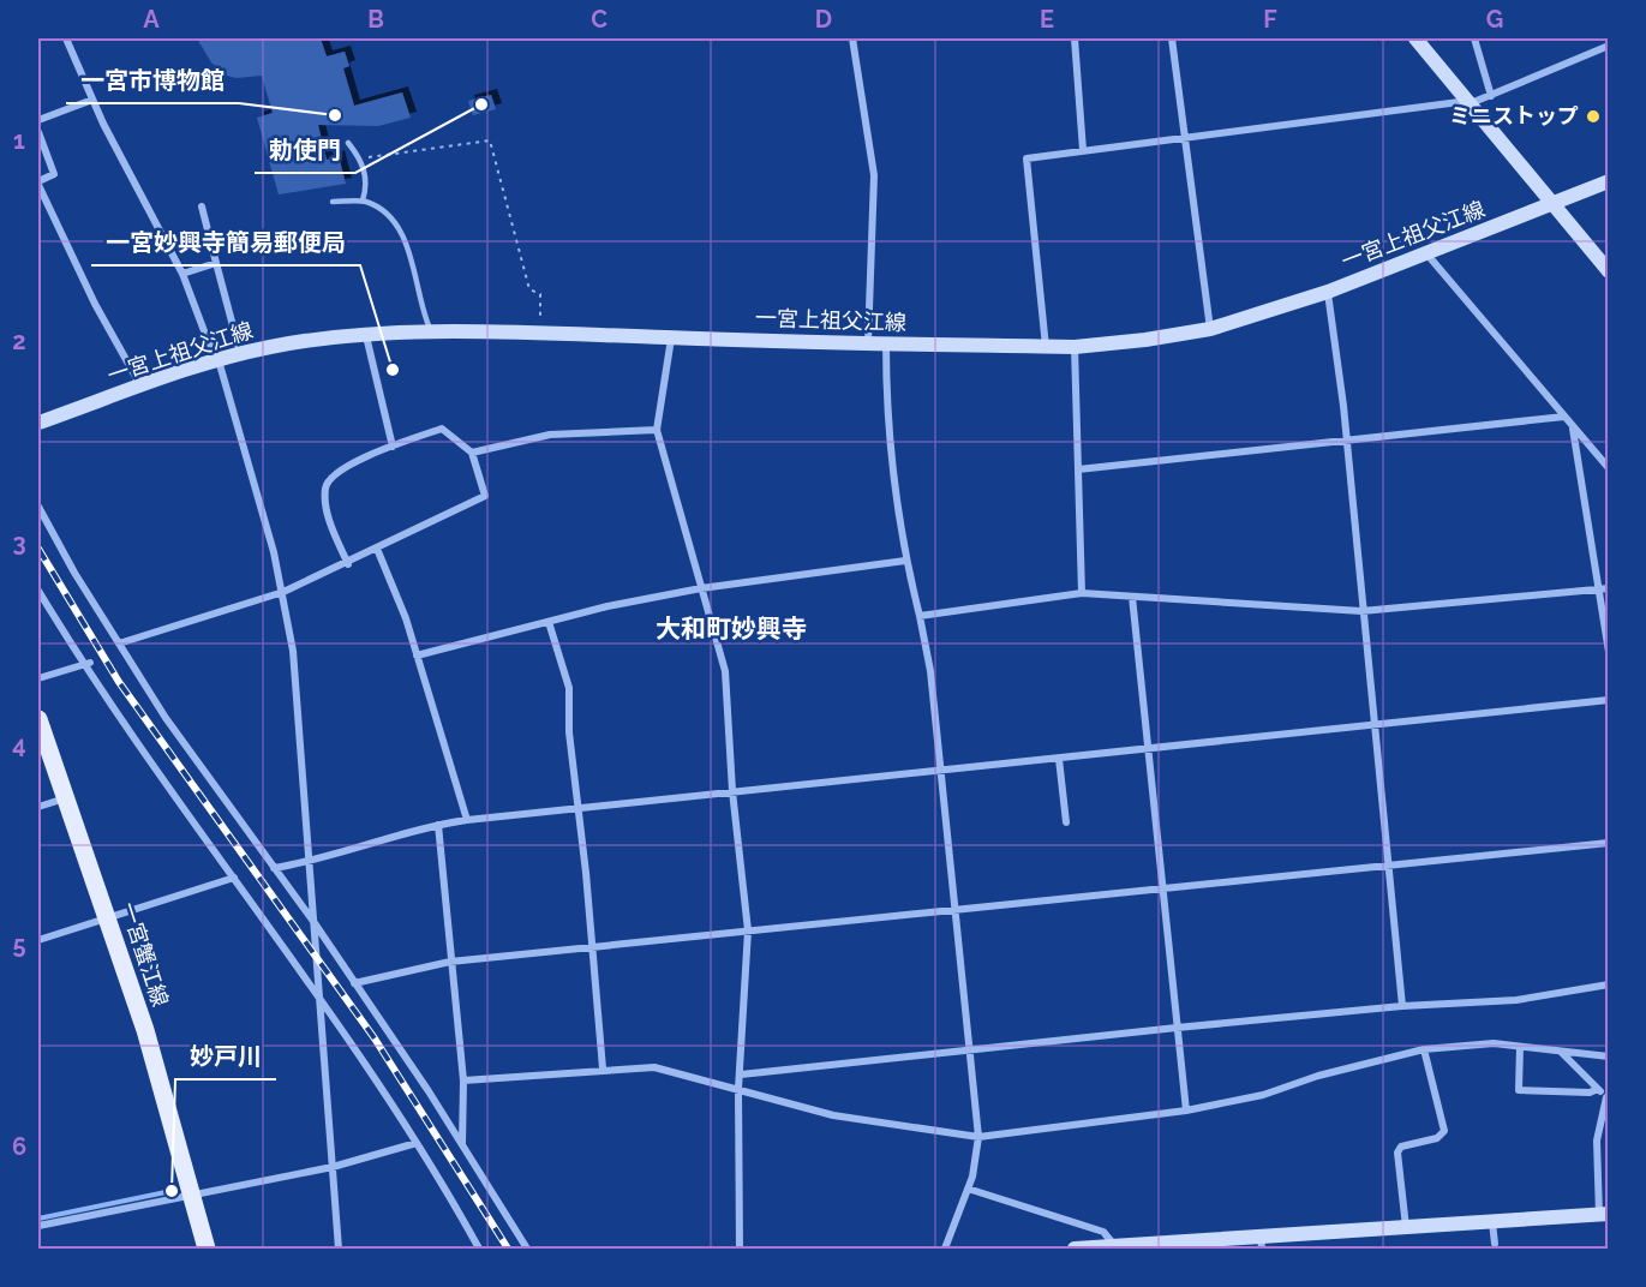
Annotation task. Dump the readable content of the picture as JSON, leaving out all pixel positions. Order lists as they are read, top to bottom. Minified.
{"streets":{"main road":["一宮上祖父江線","一宮蟹江線"]},"districts":["大和町妙興寺"],"places":["勅使門","一宮市博物館","ミニストップ","一宮妙興寺簡易郵便局","妙戸川"],"grid":{"columns":["A","B","C","D","E","F","G"],"rows":["1","2","3","4","5","6"]}}
